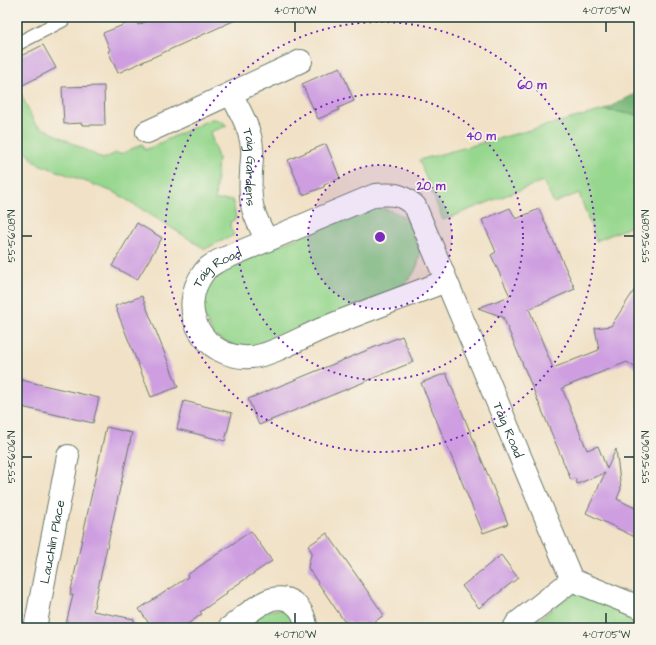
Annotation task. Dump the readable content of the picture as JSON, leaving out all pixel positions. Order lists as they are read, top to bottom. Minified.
{"streets":{"street":["Taig Gardens","Taig Road","Lauchlin Place"]},"crossings":[["Taig Gardens","Taig Road"]],"coordinates":["4°07'10\"W","4°07'05\"W","55°56'08\"N","55°56'06\"N"],"rings":["60 m","40 m","20 m"]}
